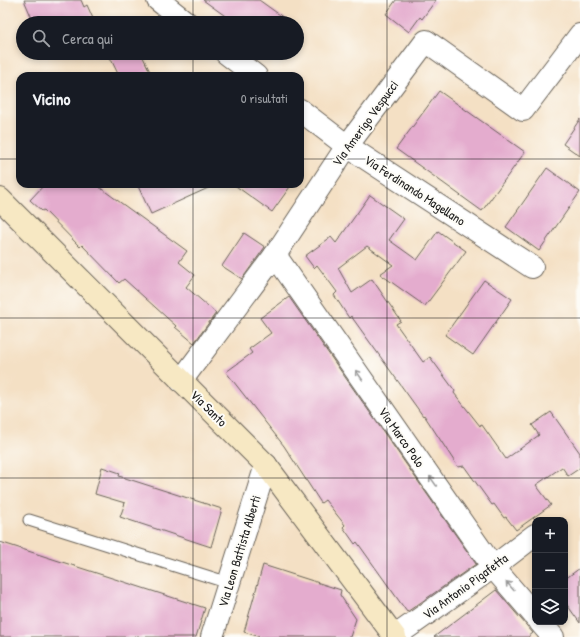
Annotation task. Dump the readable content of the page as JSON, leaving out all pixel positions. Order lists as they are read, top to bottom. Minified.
{"streets":{"street":["Via Amerigo Vespucci","Via Ferdinando Magellano","Via Santo","Via Marco Polo","Via Leon Battista Alberti","Via Antonio Pigafetta"]},"crossings":[["Via Amerigo Vespucci","Via Ferdinando Magellano"],["Via Amerigo Vespucci","Via Santo"],["Via Amerigo Vespucci","Via Marco Polo"],["Via Santo","Via Leon Battista Alberti"],["Via Santo","Via Antonio Pigafetta"],["Via Marco Polo","Via Antonio Pigafetta"]],"one_way":["Via Marco Polo"],"page":{"search":"Cerca qui","heading":["Vicino","0 risultati"],"map_buttons":["+","−"]}}
